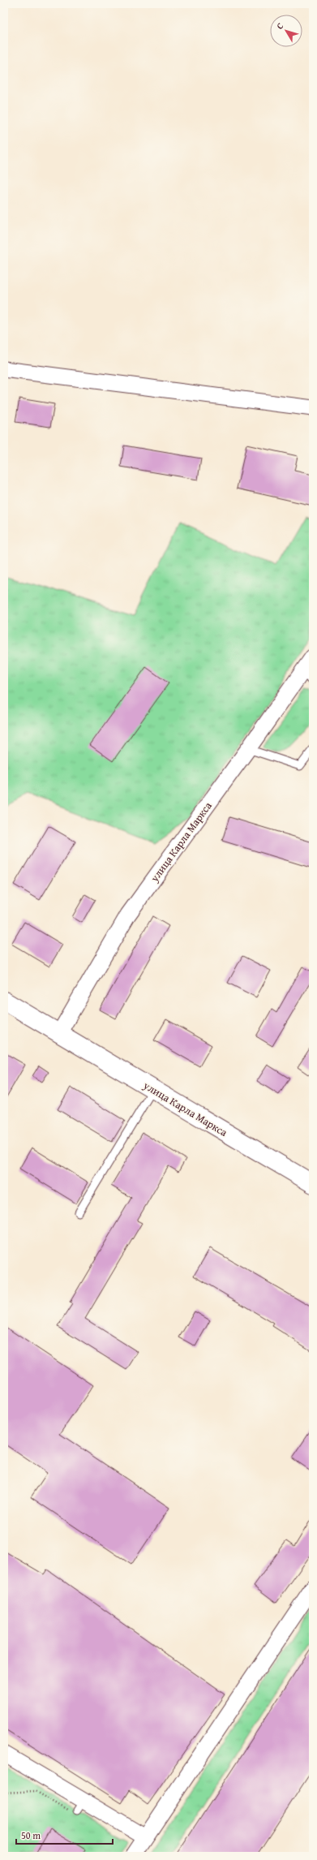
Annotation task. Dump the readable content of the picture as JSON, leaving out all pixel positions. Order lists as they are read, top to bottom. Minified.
{"streets":{"main road":["улица Карла Маркса"]},"scale_bar":"50 m","north":"top left"}
